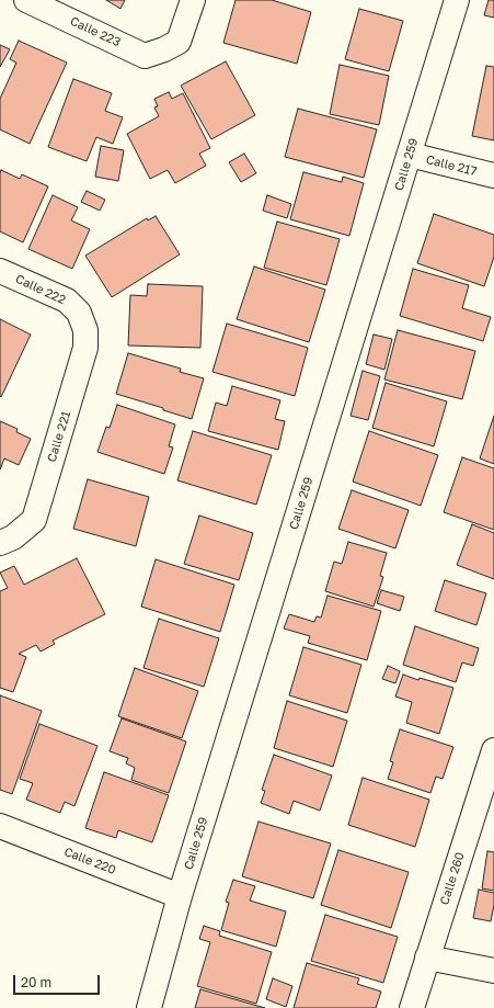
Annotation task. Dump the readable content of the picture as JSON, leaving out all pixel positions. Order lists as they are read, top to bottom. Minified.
{"streets":{"street":["Calle 223","Calle 259","Calle 217","Calle 222","Calle 221","Calle 220","Calle 260"]},"crossings":[["Calle 259","Calle 217"],["Calle 259","Calle 220"],["Calle 222","Calle 221"]],"scale_bar":"20 m"}
